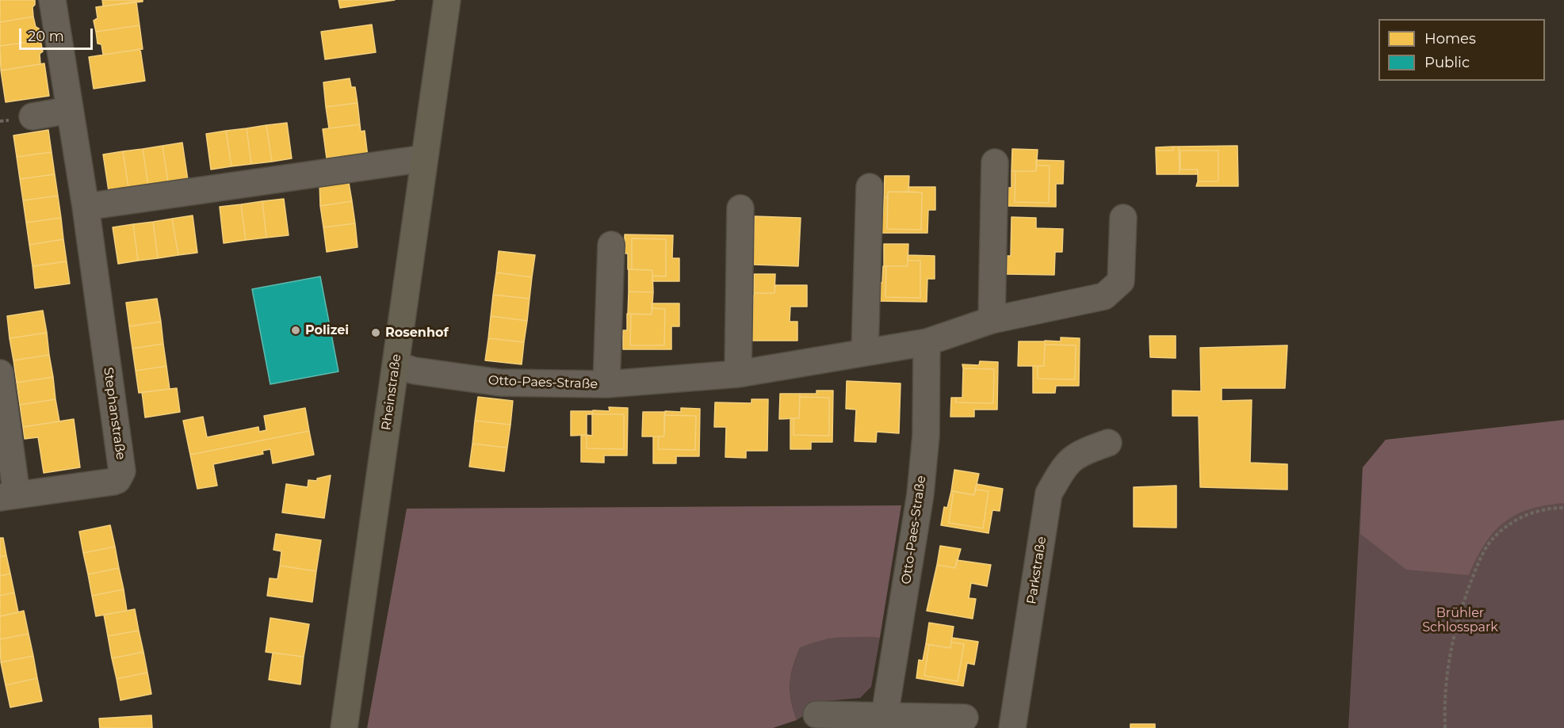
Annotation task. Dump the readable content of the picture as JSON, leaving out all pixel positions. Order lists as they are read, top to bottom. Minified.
{"streets":{"main road":["Rheinstraße"],"street":["Otto-Paes-Straße","Stephanstraße","Parkstraße"]},"crossings":[["Otto-Paes-Straße","Rheinstraße"]],"parks":["Brühler Schlosspark"],"places":["Polizei","Rosenhof"],"legend":["Homes","Public"],"scale_bar":"20 m"}
